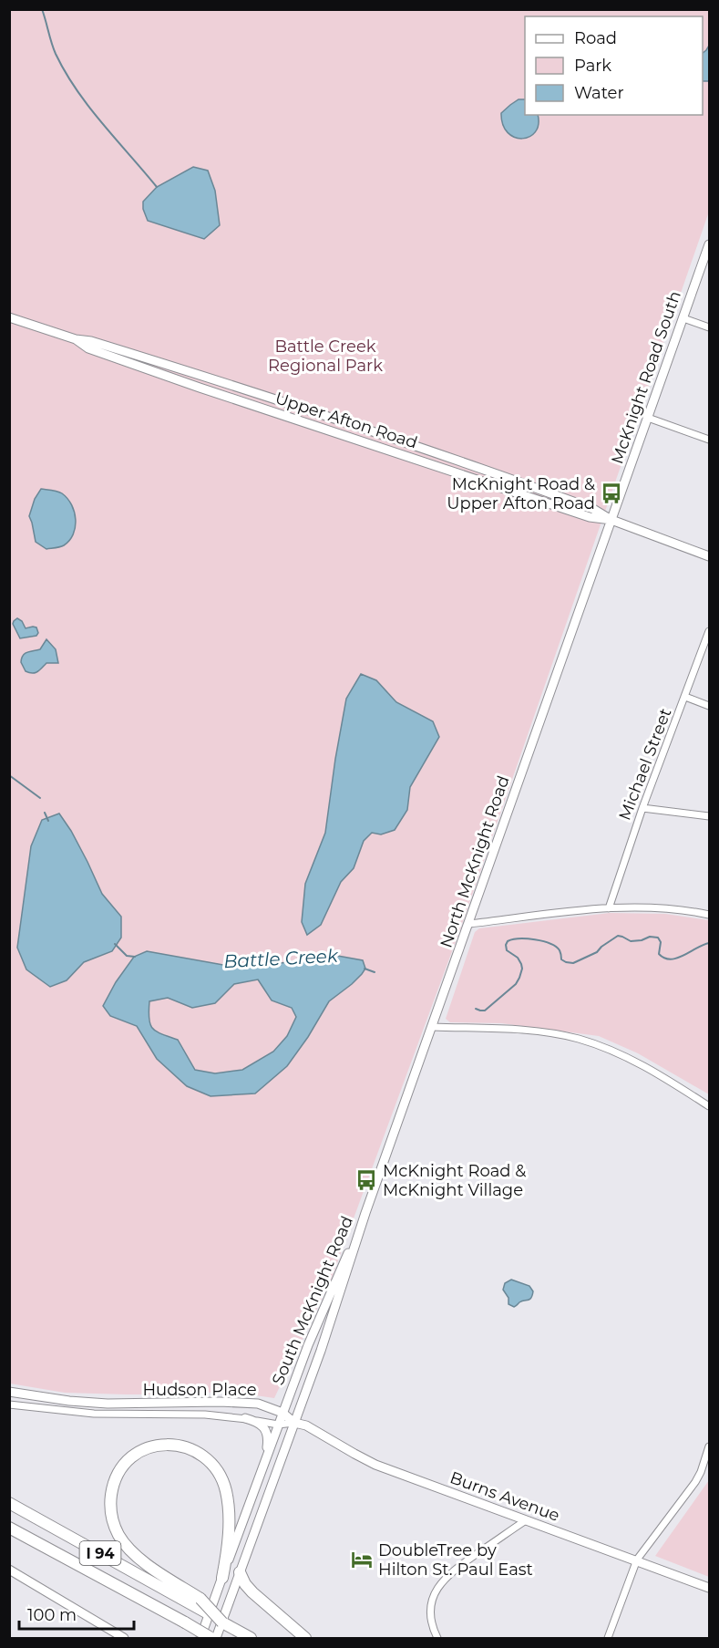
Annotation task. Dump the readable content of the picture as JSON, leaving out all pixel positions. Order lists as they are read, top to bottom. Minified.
{"streets":{"highway":["I 94"],"street":["McKnight Road South","Upper Afton Road","Michael Street","North McKnight Road","South McKnight Road","Hudson Place","Burns Avenue"]},"crossings":[["McKnight Road South","Upper Afton Road"],["McKnight Road South","North McKnight Road"],["Upper Afton Road","North McKnight Road"],["North McKnight Road","South McKnight Road"],["South McKnight Road","Hudson Place"],["South McKnight Road","Burns Avenue"],["Hudson Place","Burns Avenue"]],"water":["Battle Creek"],"parks":["Battle Creek Regional Park"],"places":{"bus stop":["McKnight Road & Upper Afton Road","McKnight Road & McKnight Village"],"hotel":["DoubleTree by Hilton St. Paul East"]},"legend":["Road","Park","Water"],"scale_bar":"100 m"}
